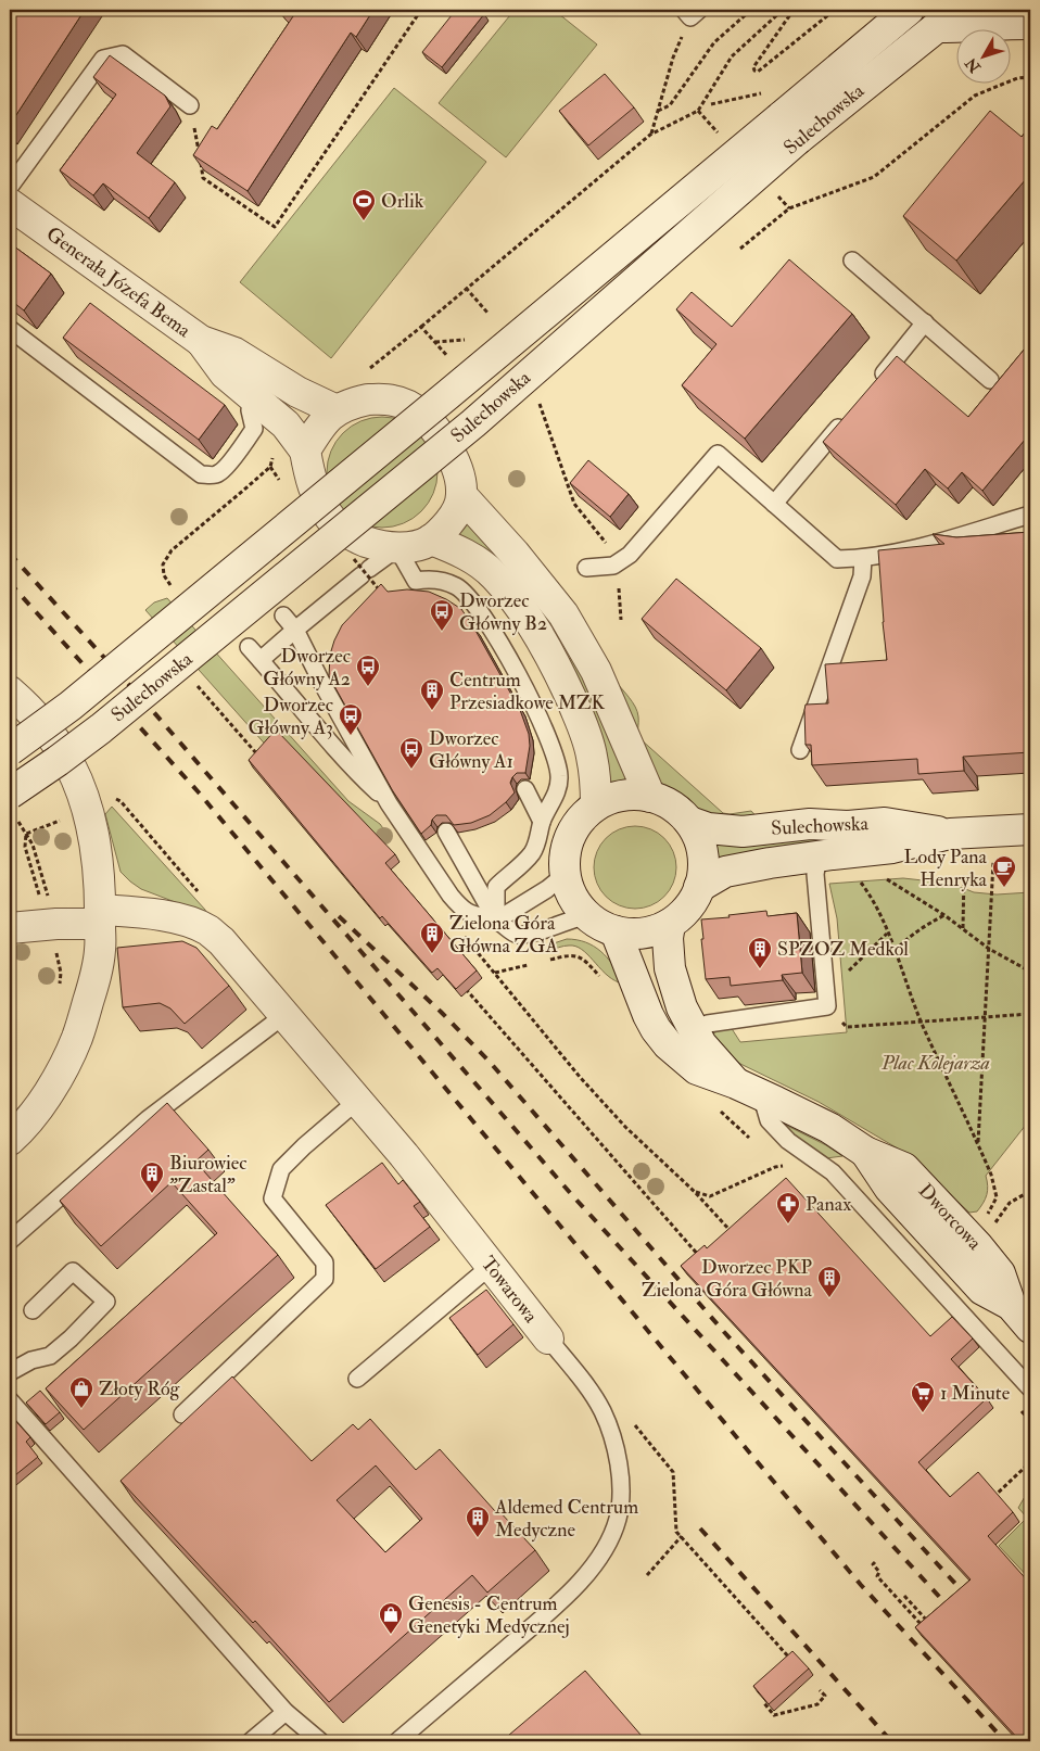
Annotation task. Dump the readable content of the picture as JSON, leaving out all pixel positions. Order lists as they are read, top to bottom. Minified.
{"streets":{"street":["Sulechowska","Generała Józefa Bema","Dworcowa","Towarowa"]},"crossings":[["Sulechowska","Dworcowa"]],"parks":["Plac Kolejarza"],"places":{"sports":["Orlik"],"bus stop":["Dworzec Główny B2","Dworzec Główny A2","Dworzec Główny A3","Dworzec Główny A1"],"building":["Centrum Przesiadkowe MZK","Zielona Góra Główna ZGA","SPZOZ Medkol","Biurowiec \"Zastal\"","Dworzec PKP Zielona Góra Główna","Aldemed Centrum Medyczne"],"cafe":["Lody Pana Henryka"],"pharmacy":["Panax"],"shop":["Złoty Róg","Genesis - Centrum Genetyki Medycznej"],"supermarket":["1 Minute"]},"north":"bottom left"}
